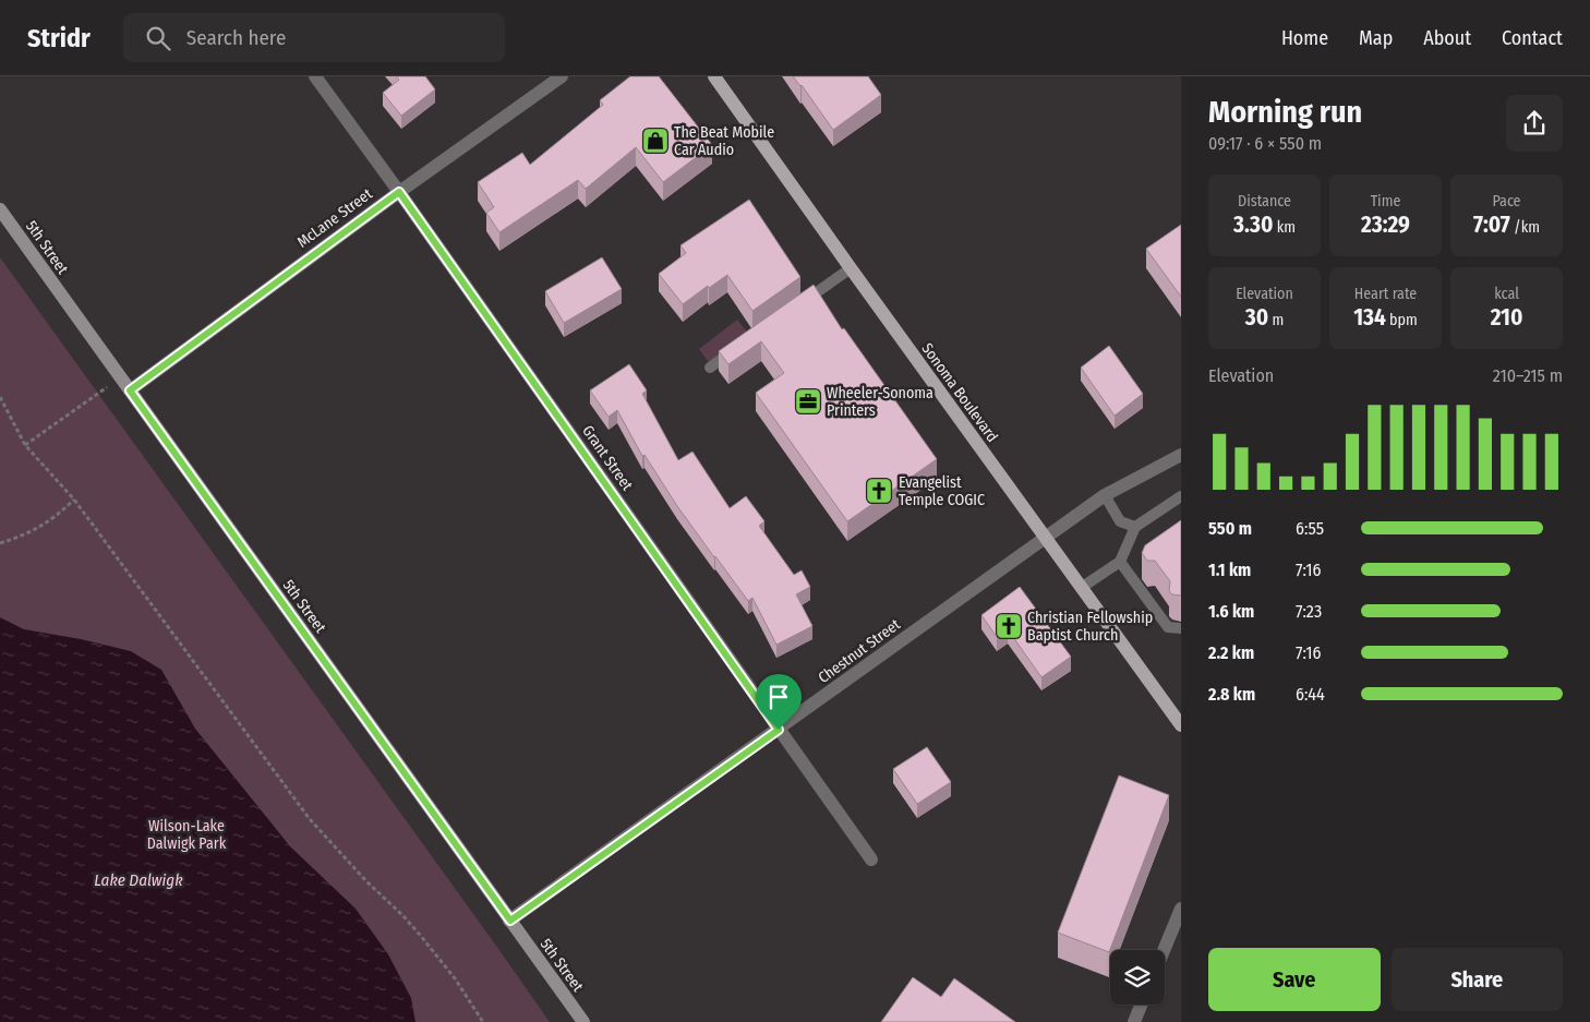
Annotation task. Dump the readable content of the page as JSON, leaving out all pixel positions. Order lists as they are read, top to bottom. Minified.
{"streets":{"main road":["Sonoma Boulevard"],"street":["McLane Street","5th Street","Grant Street","Chestnut Street"]},"crossings":[["McLane Street","5th Street"],["McLane Street","Grant Street"],["5th Street","Chestnut Street"],["Sonoma Boulevard","Chestnut Street"],["Grant Street","Chestnut Street"]],"water":["Lake Dalwigk"],"parks":["Wilson-Lake Dalwigk Park"],"places":{"shop":["The Beat Mobile Car Audio"],"office":["Wheeler-Sonoma Printers"],"church":["Evangelist Temple COGIC","Christian Fellowship Baptist Church"]},"page":{"header":"Stridr","search":"Search here","nav":["Home","Map","About","Contact"],"heading":["Morning run","09:17 · 6 × 550 m"],"stats":[["Distance","3.30 km"],["Time","23:29"],["Pace","7:07 /km"],["Elevation","30 m"],["Heart rate","134 bpm"],["kcal","210"]],"chart":["Elevation","210–215 m"],"list":[{"name":"550 m","note":"6:55"},{"name":"1.1 km","note":"7:16"},{"name":"1.6 km","note":"7:23"},{"name":"2.2 km","note":"7:16"},{"name":"2.8 km","note":"6:44"}],"buttons":["Save","Share"]}}
